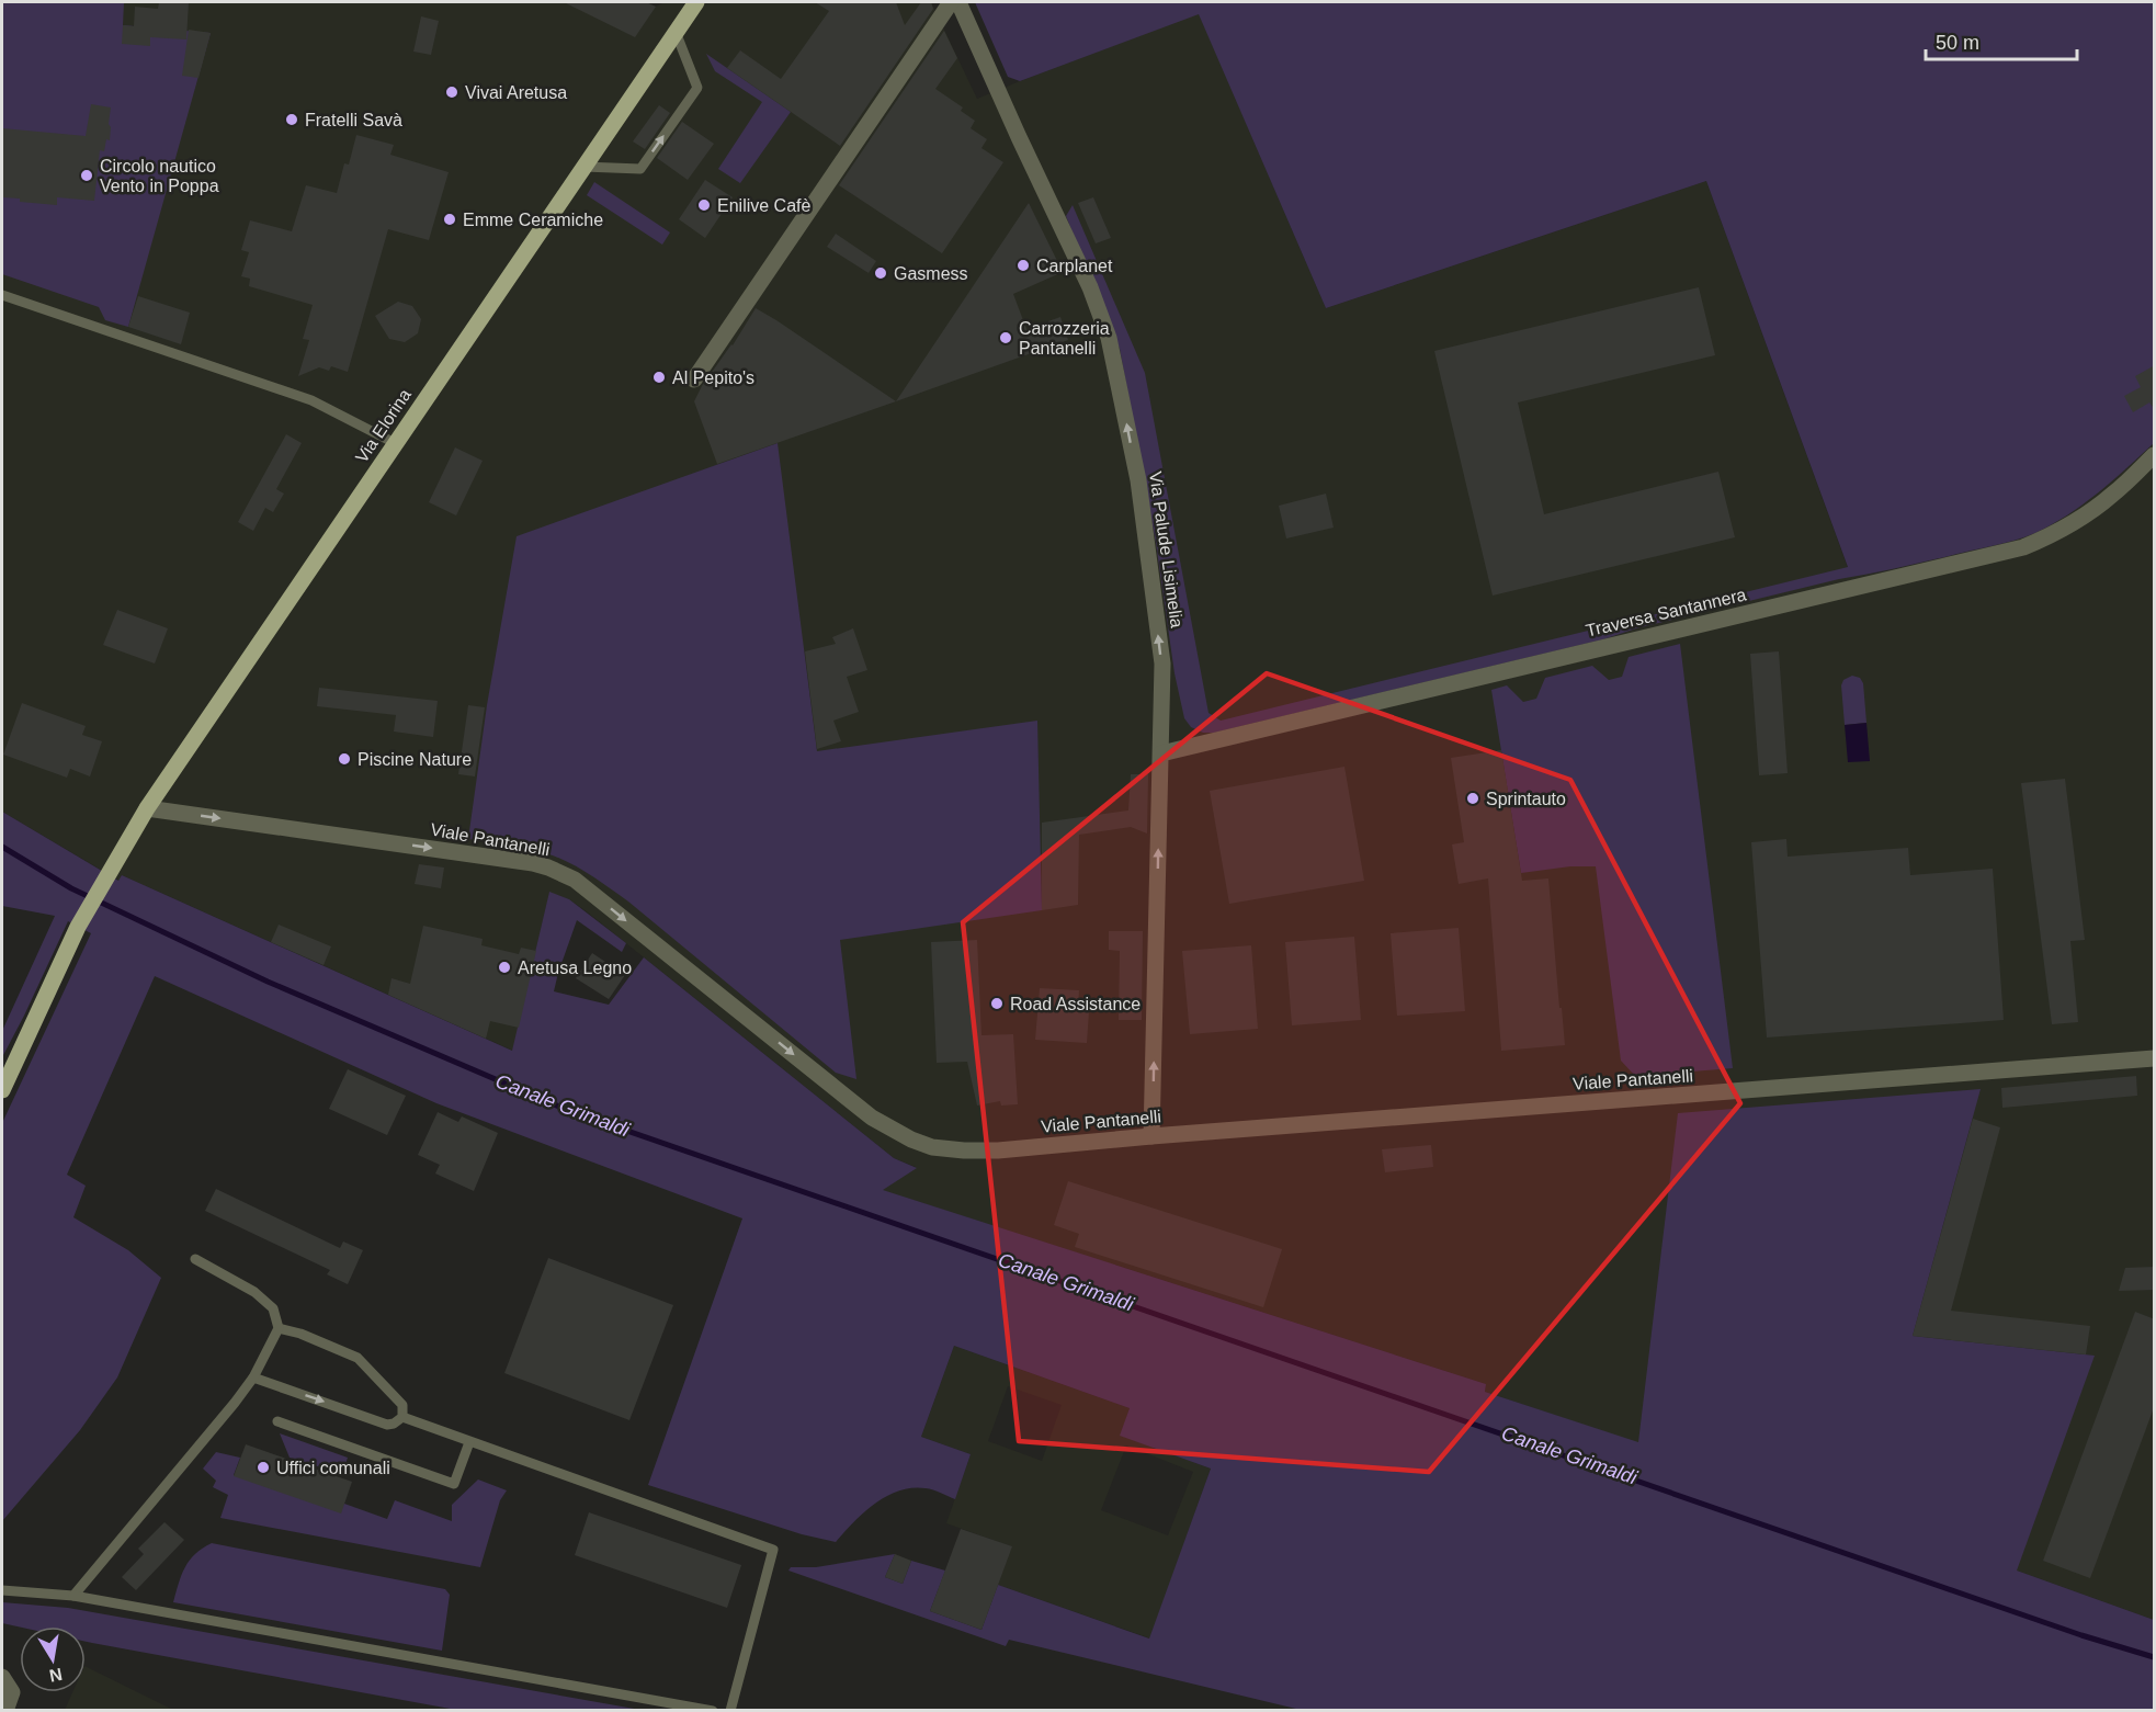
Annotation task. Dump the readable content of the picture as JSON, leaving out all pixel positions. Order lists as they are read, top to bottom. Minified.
{"streets":{"main road":["Via Elorina"],"street":["Via Palude Lisimelia","Traversa Santannera","Viale Pantanelli"]},"crossings":[["Via Elorina","Viale Pantanelli"],["Via Palude Lisimelia","Traversa Santannera"],["Via Palude Lisimelia","Viale Pantanelli"]],"one_way":["Via Palude Lisimelia","Viale Pantanelli"],"water":["Canale Grimaldi"],"places":["Vivai Aretusa","Fratelli Savà","Circolo nautico Vento in Poppa","Enilive Cafè","Emme Ceramiche","Carplanet","Gasmess","Carrozzeria Pantanelli","Al Pepito's","Piscine Nature","Sprintauto","Aretusa Legno","Road Assistance","Uffici comunali"],"scale_bar":"50 m","north":"bottom"}
